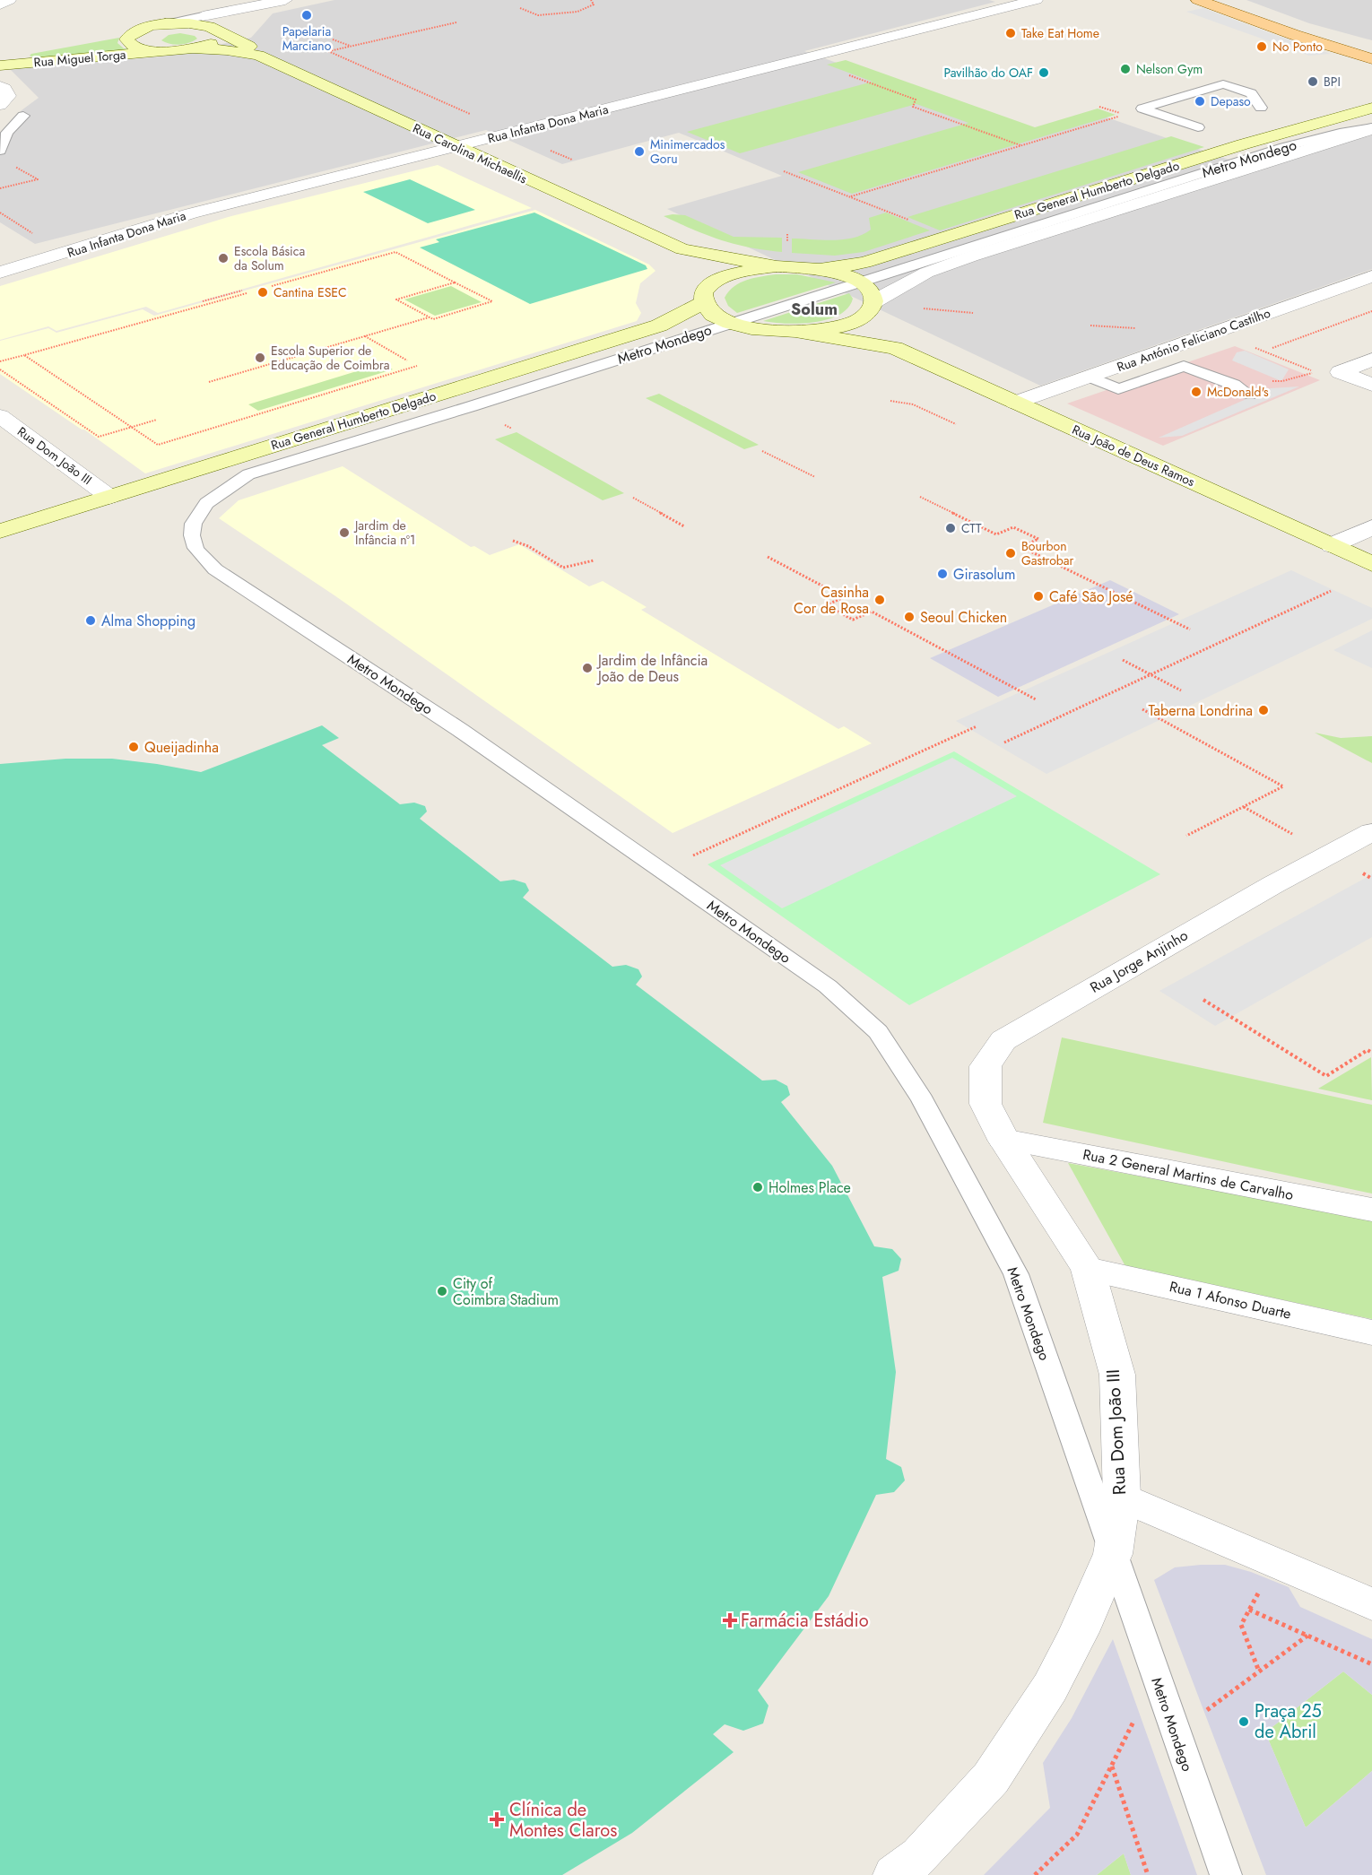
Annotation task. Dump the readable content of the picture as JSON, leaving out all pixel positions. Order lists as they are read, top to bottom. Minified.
{"streets":{"main road":["Rua Miguel Torga","Rua Carolina Michaellis","Rua General Humberto Delgado","Rua João de Deus Ramos"],"street":["Rua Infanta Dona Maria","Rua António Feliciano Castilho","Rua Dom João III","Rua Jorge Anjinho","Rua 2 General Martins de Carvalho","Rua 1 Afonso Duarte"],"lane":["Metro Mondego"]},"crossings":[["Rua Miguel Torga","Rua Carolina Michaellis"],["Rua Infanta Dona Maria","Rua Carolina Michaellis"],["Rua Carolina Michaellis","Rua General Humberto Delgado"],["Metro Mondego","Rua General Humberto Delgado"],["Metro Mondego","Rua Dom João III"],["Metro Mondego","Rua João de Deus Ramos"],["Rua General Humberto Delgado","Rua Dom João III"],["Rua General Humberto Delgado","Rua João de Deus Ramos"],["Rua António Feliciano Castilho","Rua João de Deus Ramos"],["Rua Dom João III","Rua Jorge Anjinho"],["Rua Dom João III","Rua 2 General Martins de Carvalho"],["Rua Dom João III","Rua 1 Afonso Duarte"],["Rua Jorge Anjinho","Rua 2 General Martins de Carvalho"]],"districts":["Solum"],"places":{"other":["Papelaria Marciano","Take Eat Home","No Ponto","Nelson Gym","Pavilhão do OAF","BPI","Depaso","Minimercados Goru","Escola Básica da Solum","Cantina ESEC","Escola Superior de Educação de Coimbra","McDonald's","CTT","Jardim de Infância nº1","Bourbon Gastrobar","Girasolum","Café São José","Casinha Cor de Rosa","Seoul Chicken","Alma Shopping","Jardim de Infância João de Deus","Taberna Londrina","Queijadinha","Holmes Place","City of Coimbra Stadium","Praça 25 de Abril"],"health":["Farmácia Estádio","Clínica de Montes Claros"]}}
